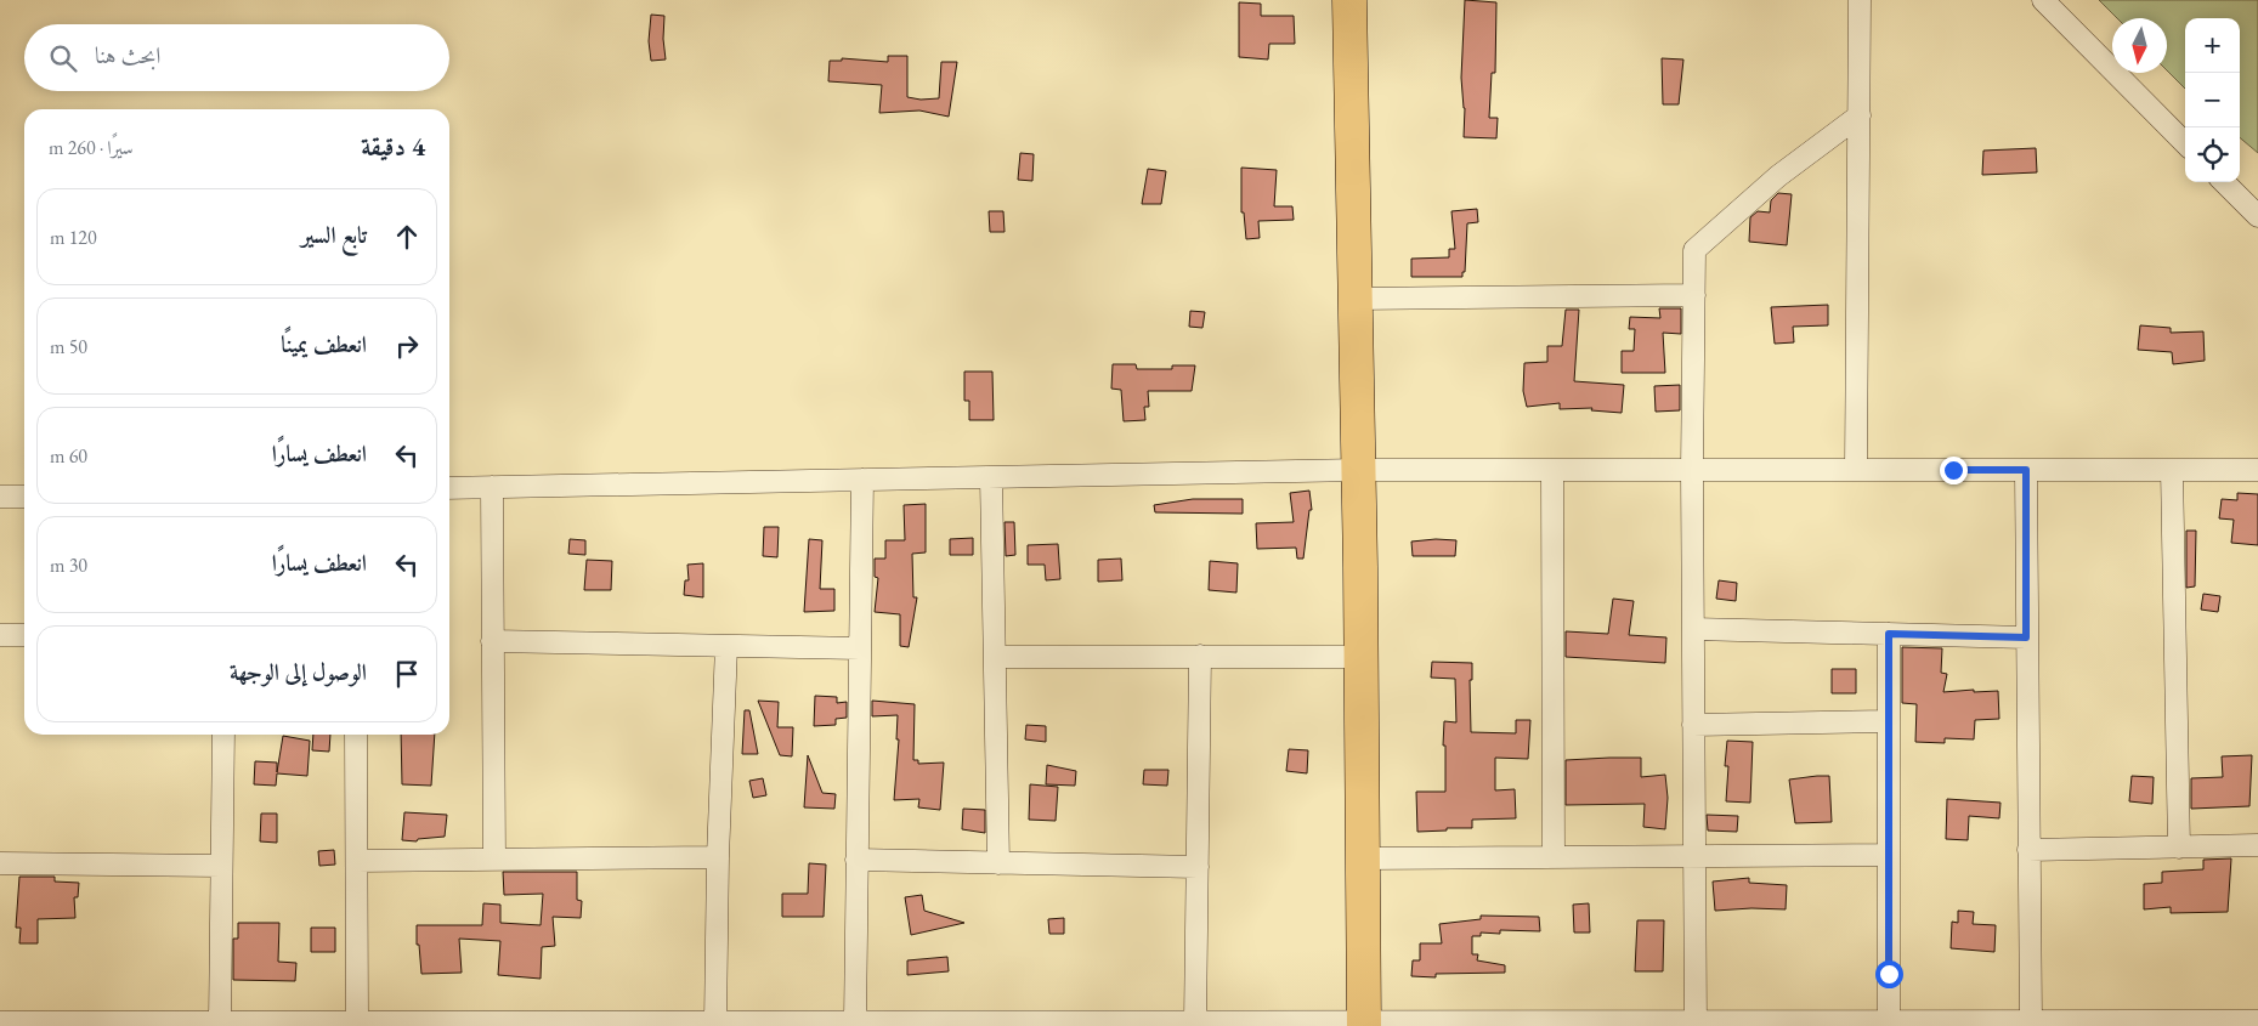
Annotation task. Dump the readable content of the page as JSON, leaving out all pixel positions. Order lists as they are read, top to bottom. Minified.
{"north":"bottom","page":{"map_buttons":["+","−"],"search":"ابحث هنا","heading":["4 دقيقة","سيرًا · 260 m"],"list":[["تابع السير","120 m"],["انعطف يمينًا","50 m"],["انعطف يسارًا","60 m"],["انعطف يسارًا","30 m"],"الوصول إلى الوجهة"]}}
